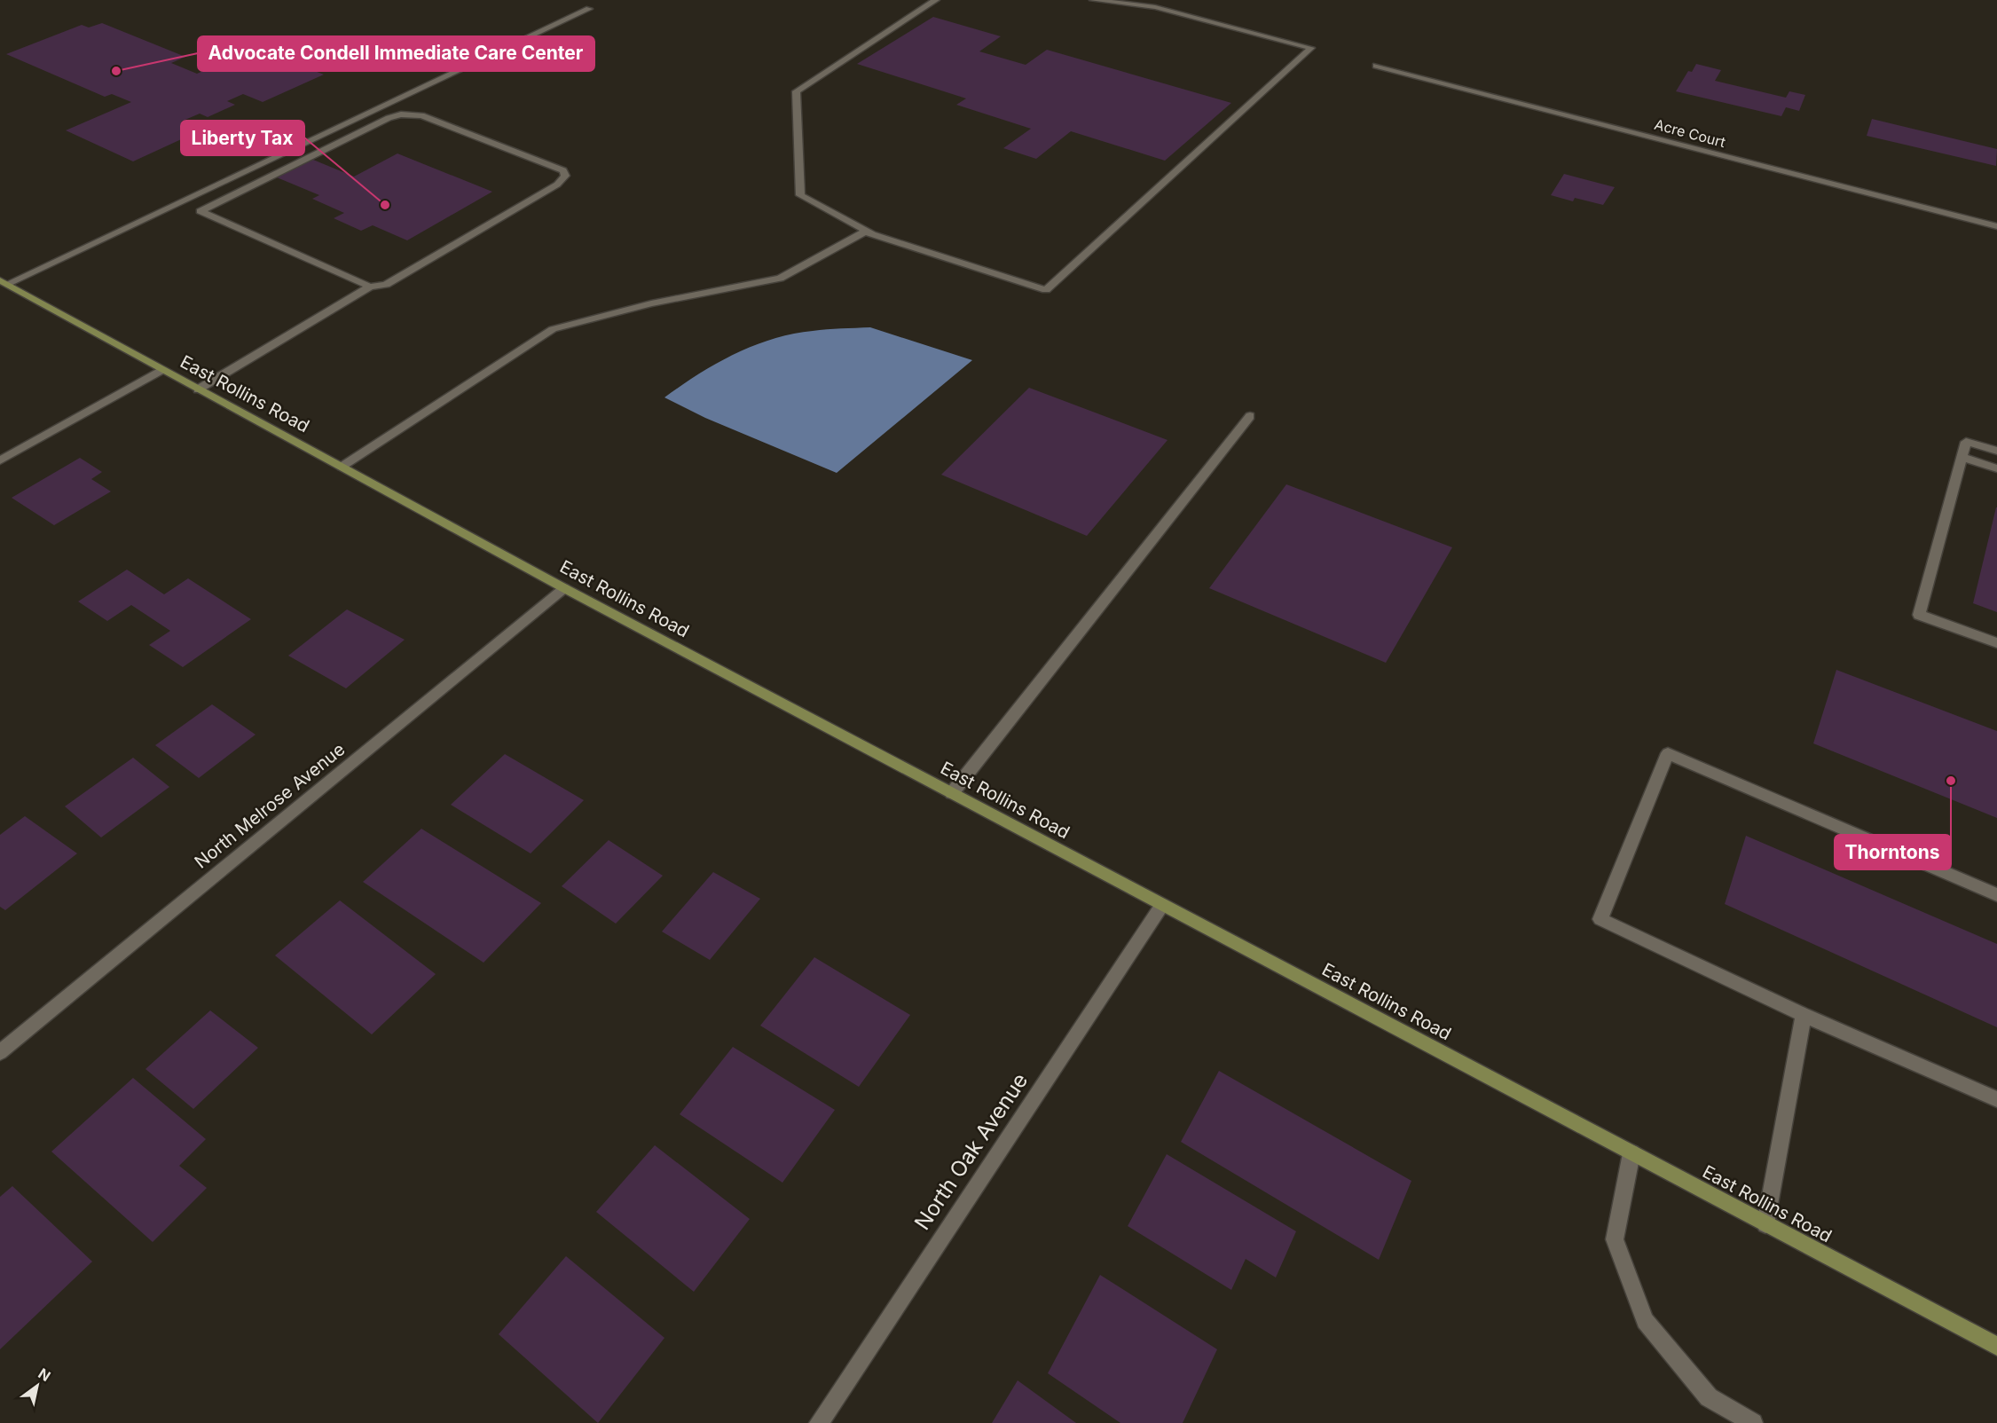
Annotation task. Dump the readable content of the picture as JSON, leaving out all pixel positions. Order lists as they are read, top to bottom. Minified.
{"streets":{"main road":["East Rollins Road"],"street":["Acre Court","North Melrose Avenue","North Oak Avenue"]},"crossings":[["East Rollins Road","North Melrose Avenue"],["East Rollins Road","North Oak Avenue"]],"places":["Advocate Condell Immediate Care Center","Liberty Tax","Thorntons"],"north":"top right"}
